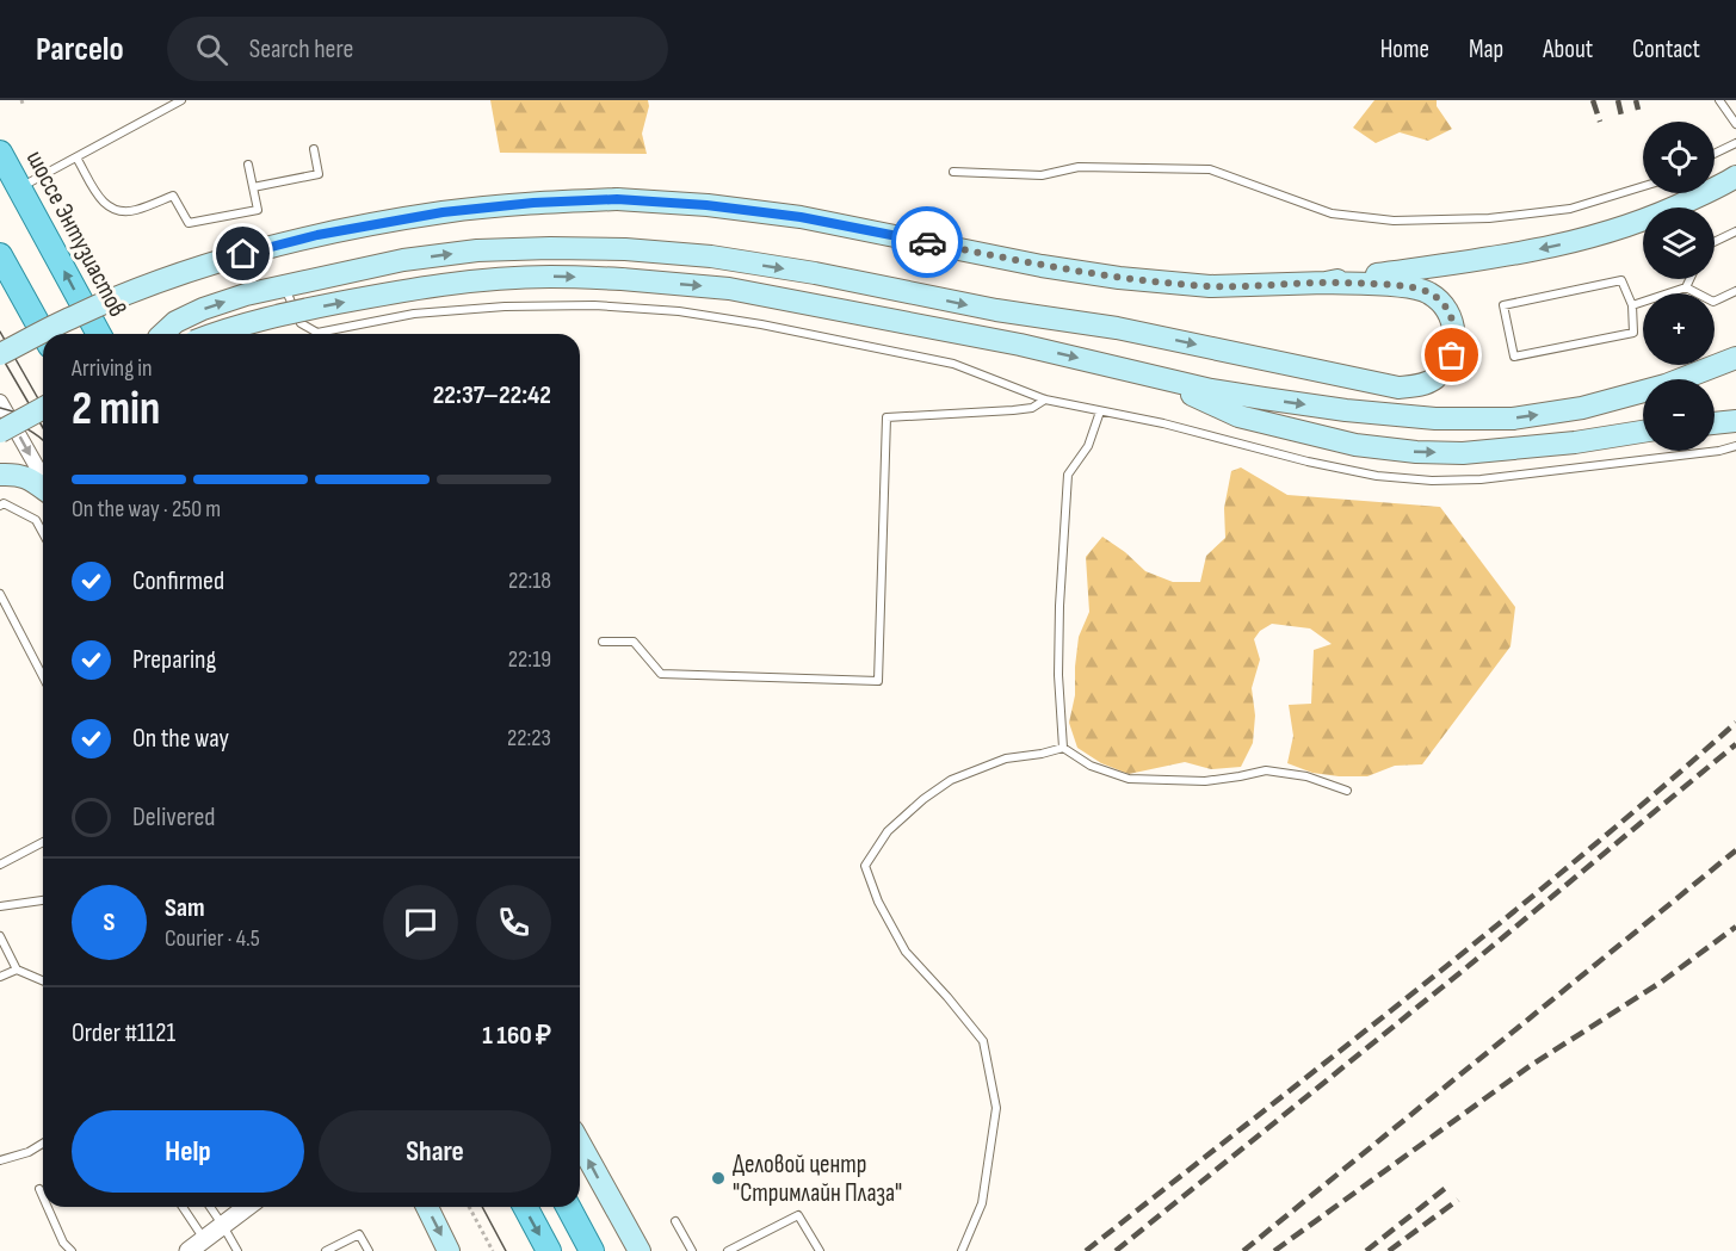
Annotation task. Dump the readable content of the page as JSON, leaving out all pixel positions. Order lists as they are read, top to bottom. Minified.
{"streets":{"main road":["шоссе Энтузиастов"]},"places":["Деловой центр \"Стримлайн Плаза\""],"page":{"header":"Parcelo","search":"Search here","nav":["Home","Map","About","Contact"],"map_buttons":["+","−"],"heading":["2 min","Arriving in","22:37–22:42"],"panel":["Sam","Courier · 4.5","Order #1121","1 160 ₽"],"bar":"On the way · 250 m","list":[["Confirmed","22:18"],["Preparing","22:19"],["On the way","22:23"],"Delivered"],"round":"S","buttons":["Help","Share"]}}
